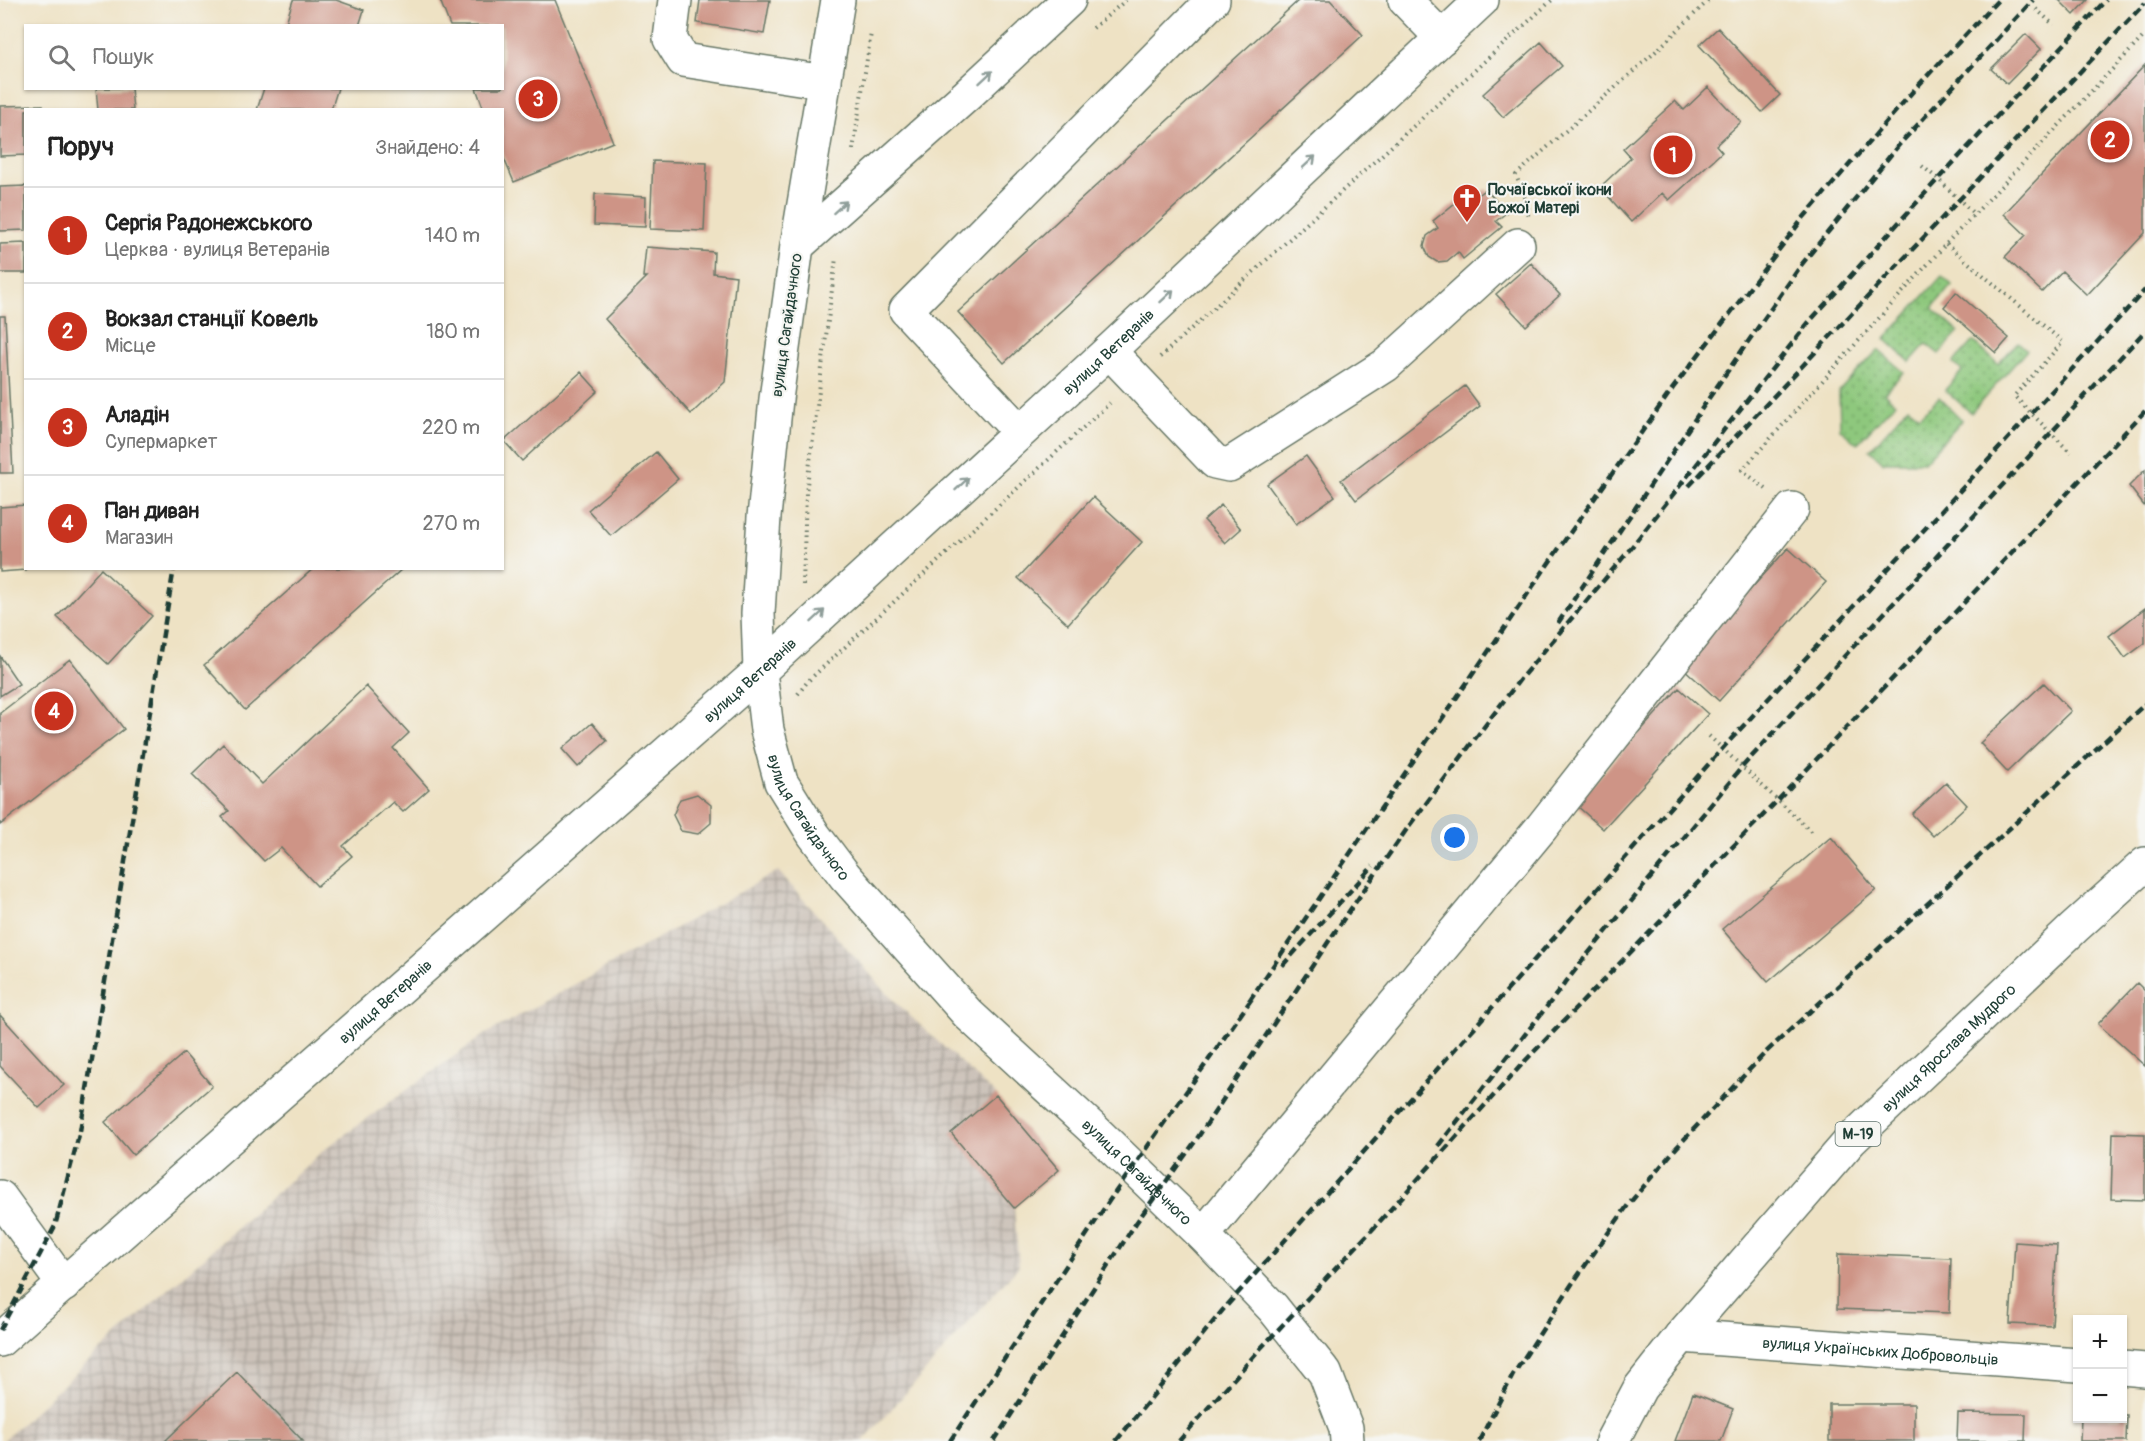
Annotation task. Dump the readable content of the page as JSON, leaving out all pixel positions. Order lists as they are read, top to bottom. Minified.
{"streets":{"main road":["вулиця Сагайдачного","вулиця Ветеранів","вулиця Ярослава Мудрого","М-19","вулиця Українських Добровольців"]},"crossings":[["вулиця Сагайдачного","вулиця Ветеранів"],["вулиця Ярослава Мудрого","вулиця Українських Добровольців"]],"places":{"church":["Почаївської ікони Божої Матері"]},"page":{"search":"Пошук","pins":["3","2","1","4"],"heading":["Поруч","Знайдено: 4"],"list":[{"mark":"1","name":"Сергія Радонежського","note":"Церква · вулиця Ветеранів","value":"140 m"},{"mark":"2","name":"Вокзал станції Ковель","note":"Місце","value":"180 m"},{"mark":"3","name":"Аладін","note":"Супермаркет","value":"220 m"},{"mark":"4","name":"Пан диван","note":"Магазин","value":"270 m"}],"map_buttons":["+","−"]}}
